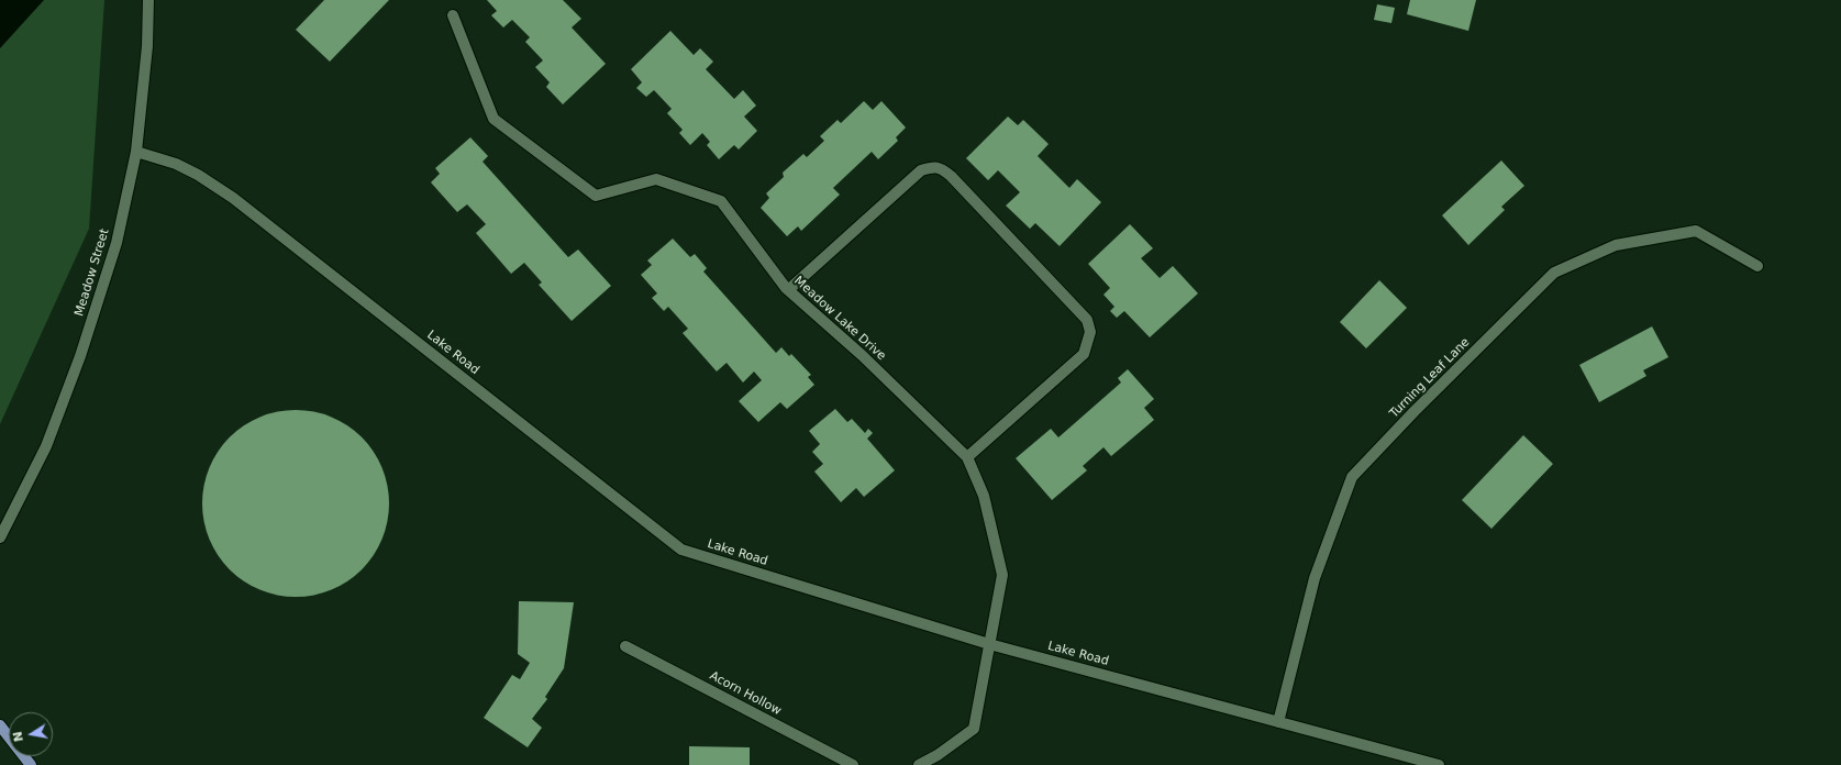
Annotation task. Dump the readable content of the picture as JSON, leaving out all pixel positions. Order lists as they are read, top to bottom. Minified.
{"streets":{"street":["Meadow Street","Meadow Lake Drive","Lake Road","Turning Leaf Lane","Acorn Hollow"]},"crossings":[["Meadow Street","Lake Road"],["Meadow Lake Drive","Lake Road"],["Lake Road","Turning Leaf Lane"]],"north":"left"}
